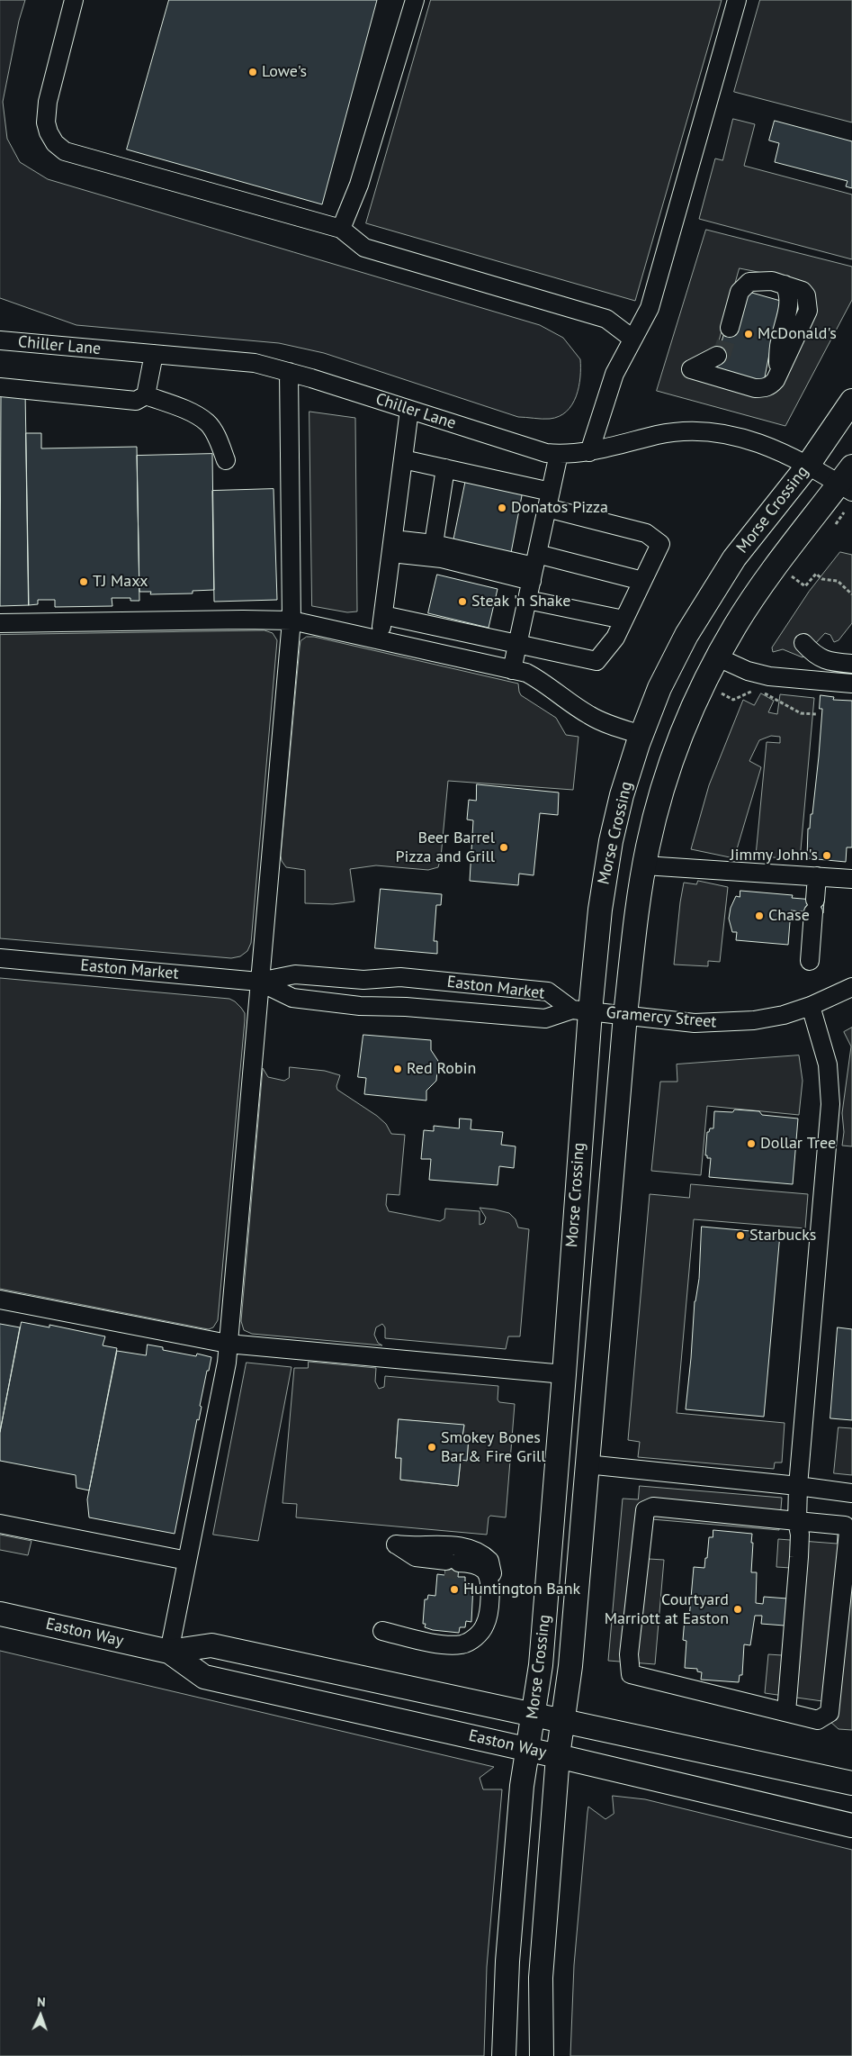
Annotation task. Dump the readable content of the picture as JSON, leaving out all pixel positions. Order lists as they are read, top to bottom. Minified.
{"streets":{"main road":["Morse Crossing","Easton Way"],"street":["Chiller Lane","Easton Market","Gramercy Street"]},"crossings":[["Chiller Lane","Morse Crossing"],["Morse Crossing","Easton Market"],["Morse Crossing","Gramercy Street"],["Morse Crossing","Easton Way"],["Easton Market","Gramercy Street"]],"places":["Lowe's","McDonald's","Donatos Pizza","TJ Maxx","Steak 'n Shake","Beer Barrel Pizza and Grill","Jimmy John's","Chase","Red Robin","Dollar Tree","Starbucks","Smokey Bones Bar & Fire Grill","Huntington Bank","Courtyard Marriott at Easton"],"north":"top"}
